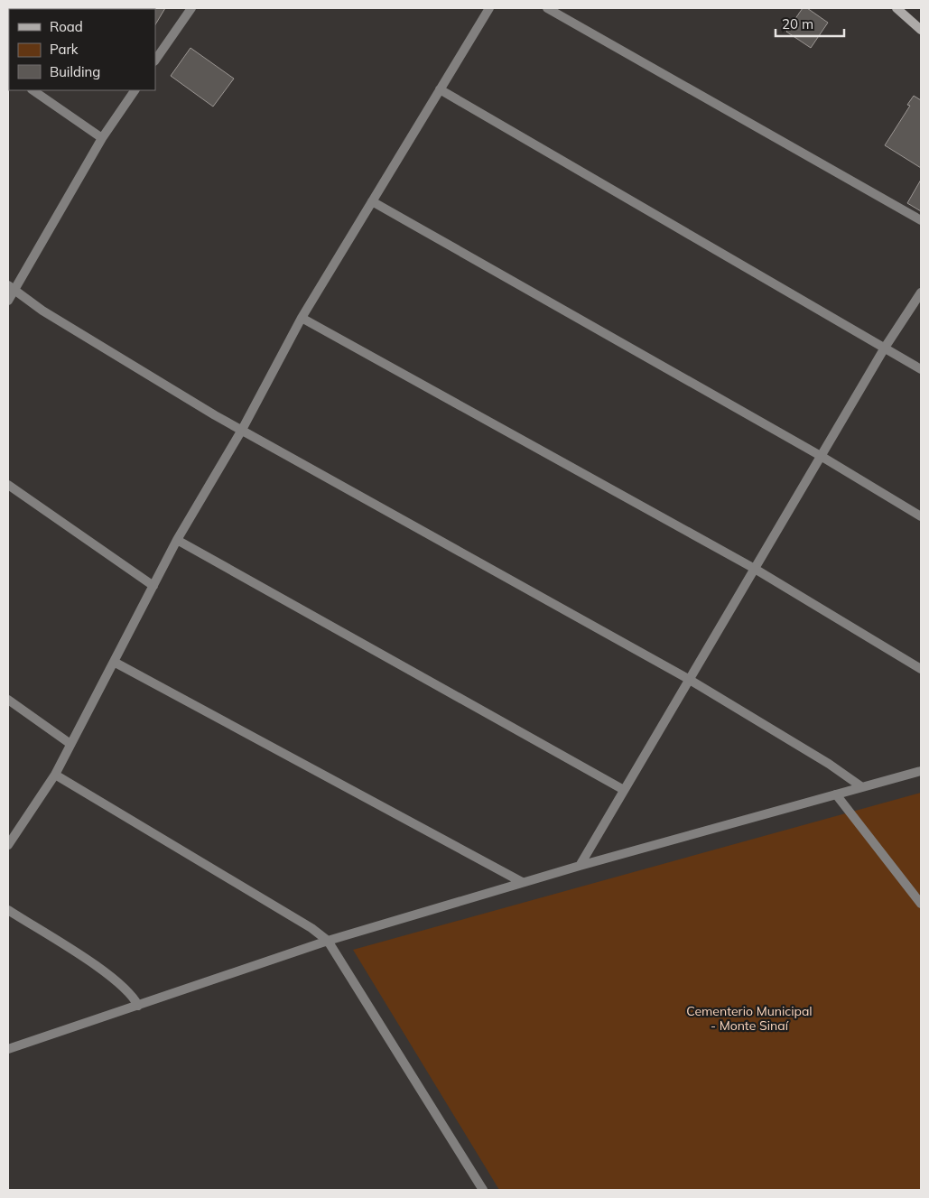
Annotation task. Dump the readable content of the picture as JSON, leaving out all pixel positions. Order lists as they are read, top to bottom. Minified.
{"parks":["Cementerio Municipal - Monte Sinaí"],"legend":["Road","Park","Building"],"scale_bar":"20 m"}
